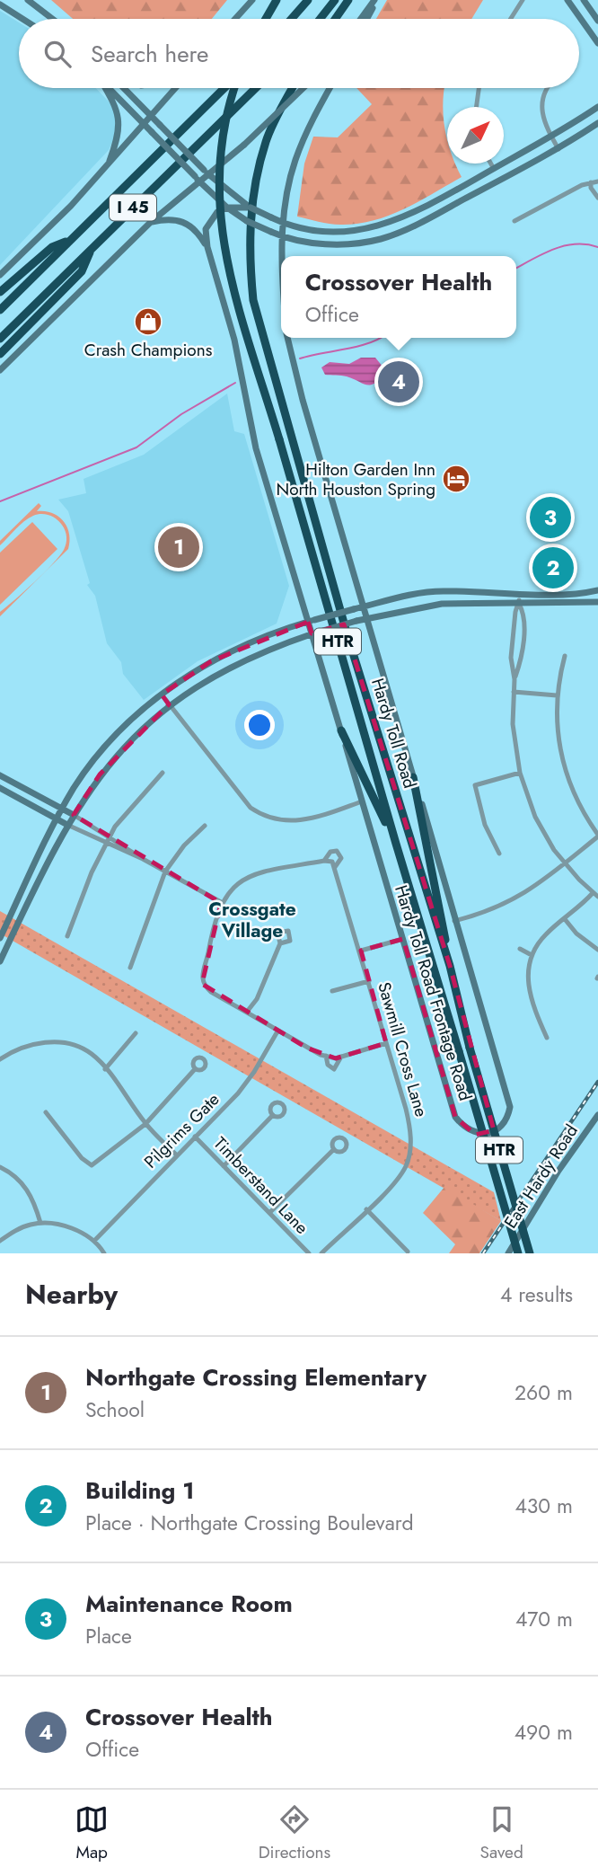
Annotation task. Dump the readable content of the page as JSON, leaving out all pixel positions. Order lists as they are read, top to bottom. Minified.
{"streets":{"highway":["I 45","HTR","Hardy Toll Road"],"main road":["Hardy Toll Road Frontage Road","East Hardy Road"],"street":["Sawmill Cross Lane","Pilgrims Gate","Timberstand Lane"]},"crossings":[["Pilgrims Gate","Timberstand Lane"]],"districts":["Crossgate Village"],"places":{"shop":["Crash Champions"],"hotel":["Hilton Garden Inn North Houston Spring"]},"north":"top right","page":{"search":"Search here","popup":["Crossover Health","Office"],"pins":["4","3","1","2"],"heading":["Nearby","4 results"],"list":[{"mark":"1","name":"Northgate Crossing Elementary","note":"School","value":"260 m"},{"mark":"2","name":"Building 1","note":"Place · Northgate Crossing Boulevard","value":"430 m"},{"mark":"3","name":"Maintenance Room","note":"Place","value":"470 m"},{"mark":"4","name":"Crossover Health","note":"Office","value":"490 m"}],"nav":["Map","Directions","Saved"]}}
